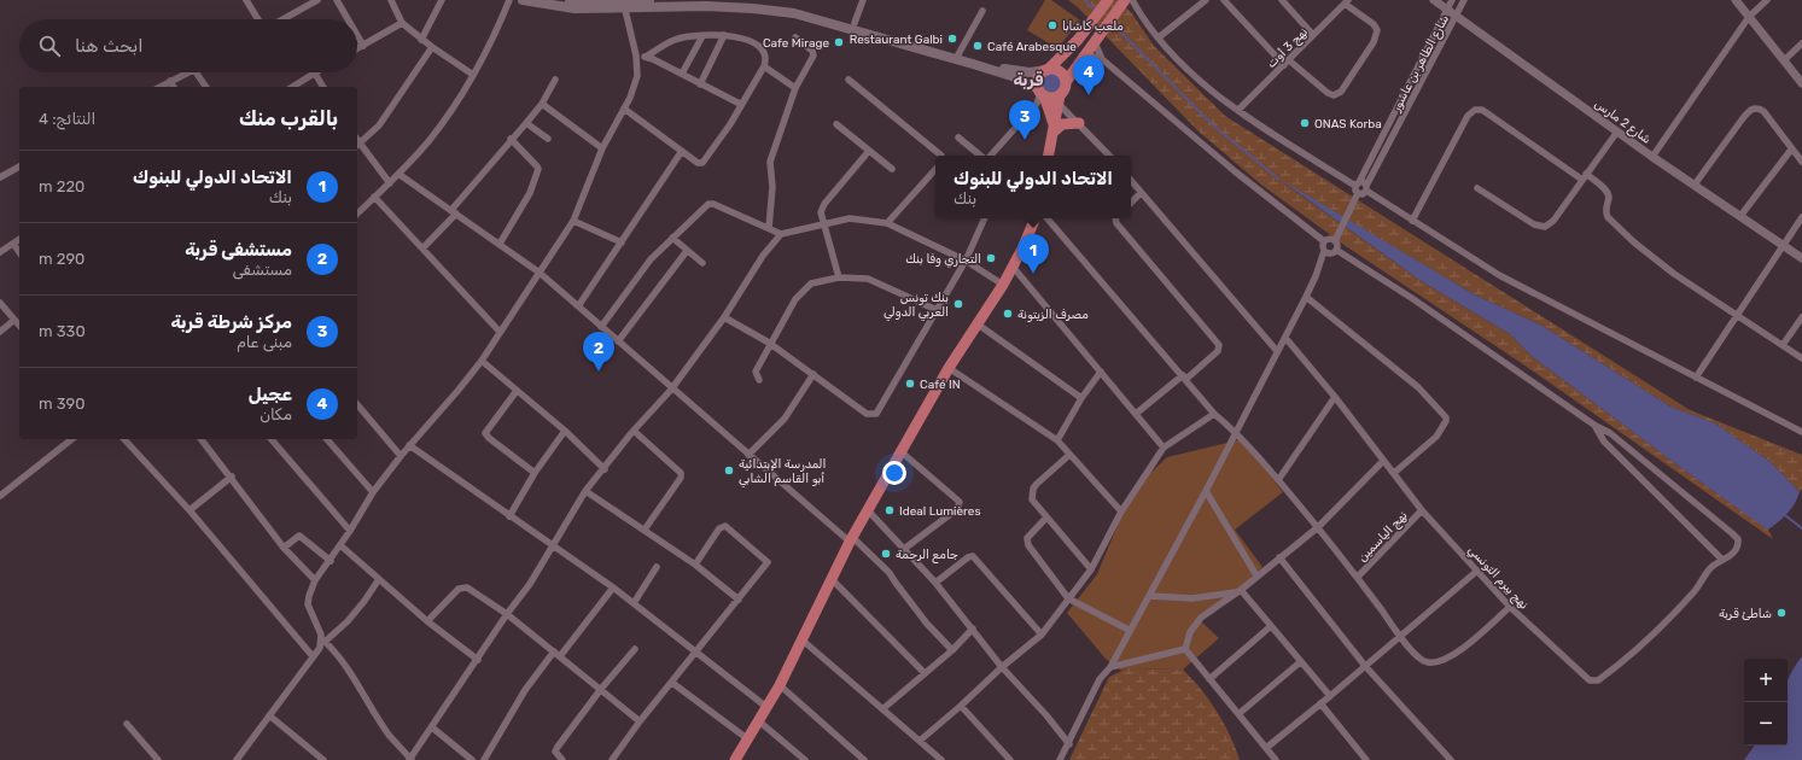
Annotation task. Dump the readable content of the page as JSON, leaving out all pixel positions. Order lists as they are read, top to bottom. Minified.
{"streets":{"street":["نهج 3 أوت","شارع الطاهر بن عاشور","شارع 2 مارس","نهج الياسمين","نهج بيرم التونسي"]},"crossings":[["شارع الطاهر بن عاشور","شارع 2 مارس"],["نهج الياسمين","نهج بيرم التونسي"]],"districts":["قربة"],"places":["ملعب كاشابا","Restaurant Galbi","Cafe Mirage","Café Arabesque","ONAS Korba","التجاري وفا بنك","بنك تونس العربي الدولي","مصرف الزيتونة","Café IN","المدرسة الإبتدائية أبو القاسم الشابي","Ideal Lumières","جامع الرحمة","شاطئ قربة"],"page":{"search":"ابحث هنا","pins":["4","3","1","2"],"heading":["بالقرب منك","النتائج: 4"],"list":[{"mark":"1","name":"الاتحاد الدولي للبنوك","note":"بنك","value":"220 m"},{"mark":"2","name":"مستشفى قربة","note":"مستشفى","value":"290 m"},{"mark":"3","name":"مركز شرطة قربة","note":"مبنى عام","value":"330 m"},{"mark":"4","name":"عجيل","note":"مكان","value":"390 m"}],"popup":["الاتحاد الدولي للبنوك","بنك"],"map_buttons":["+","−"]}}
